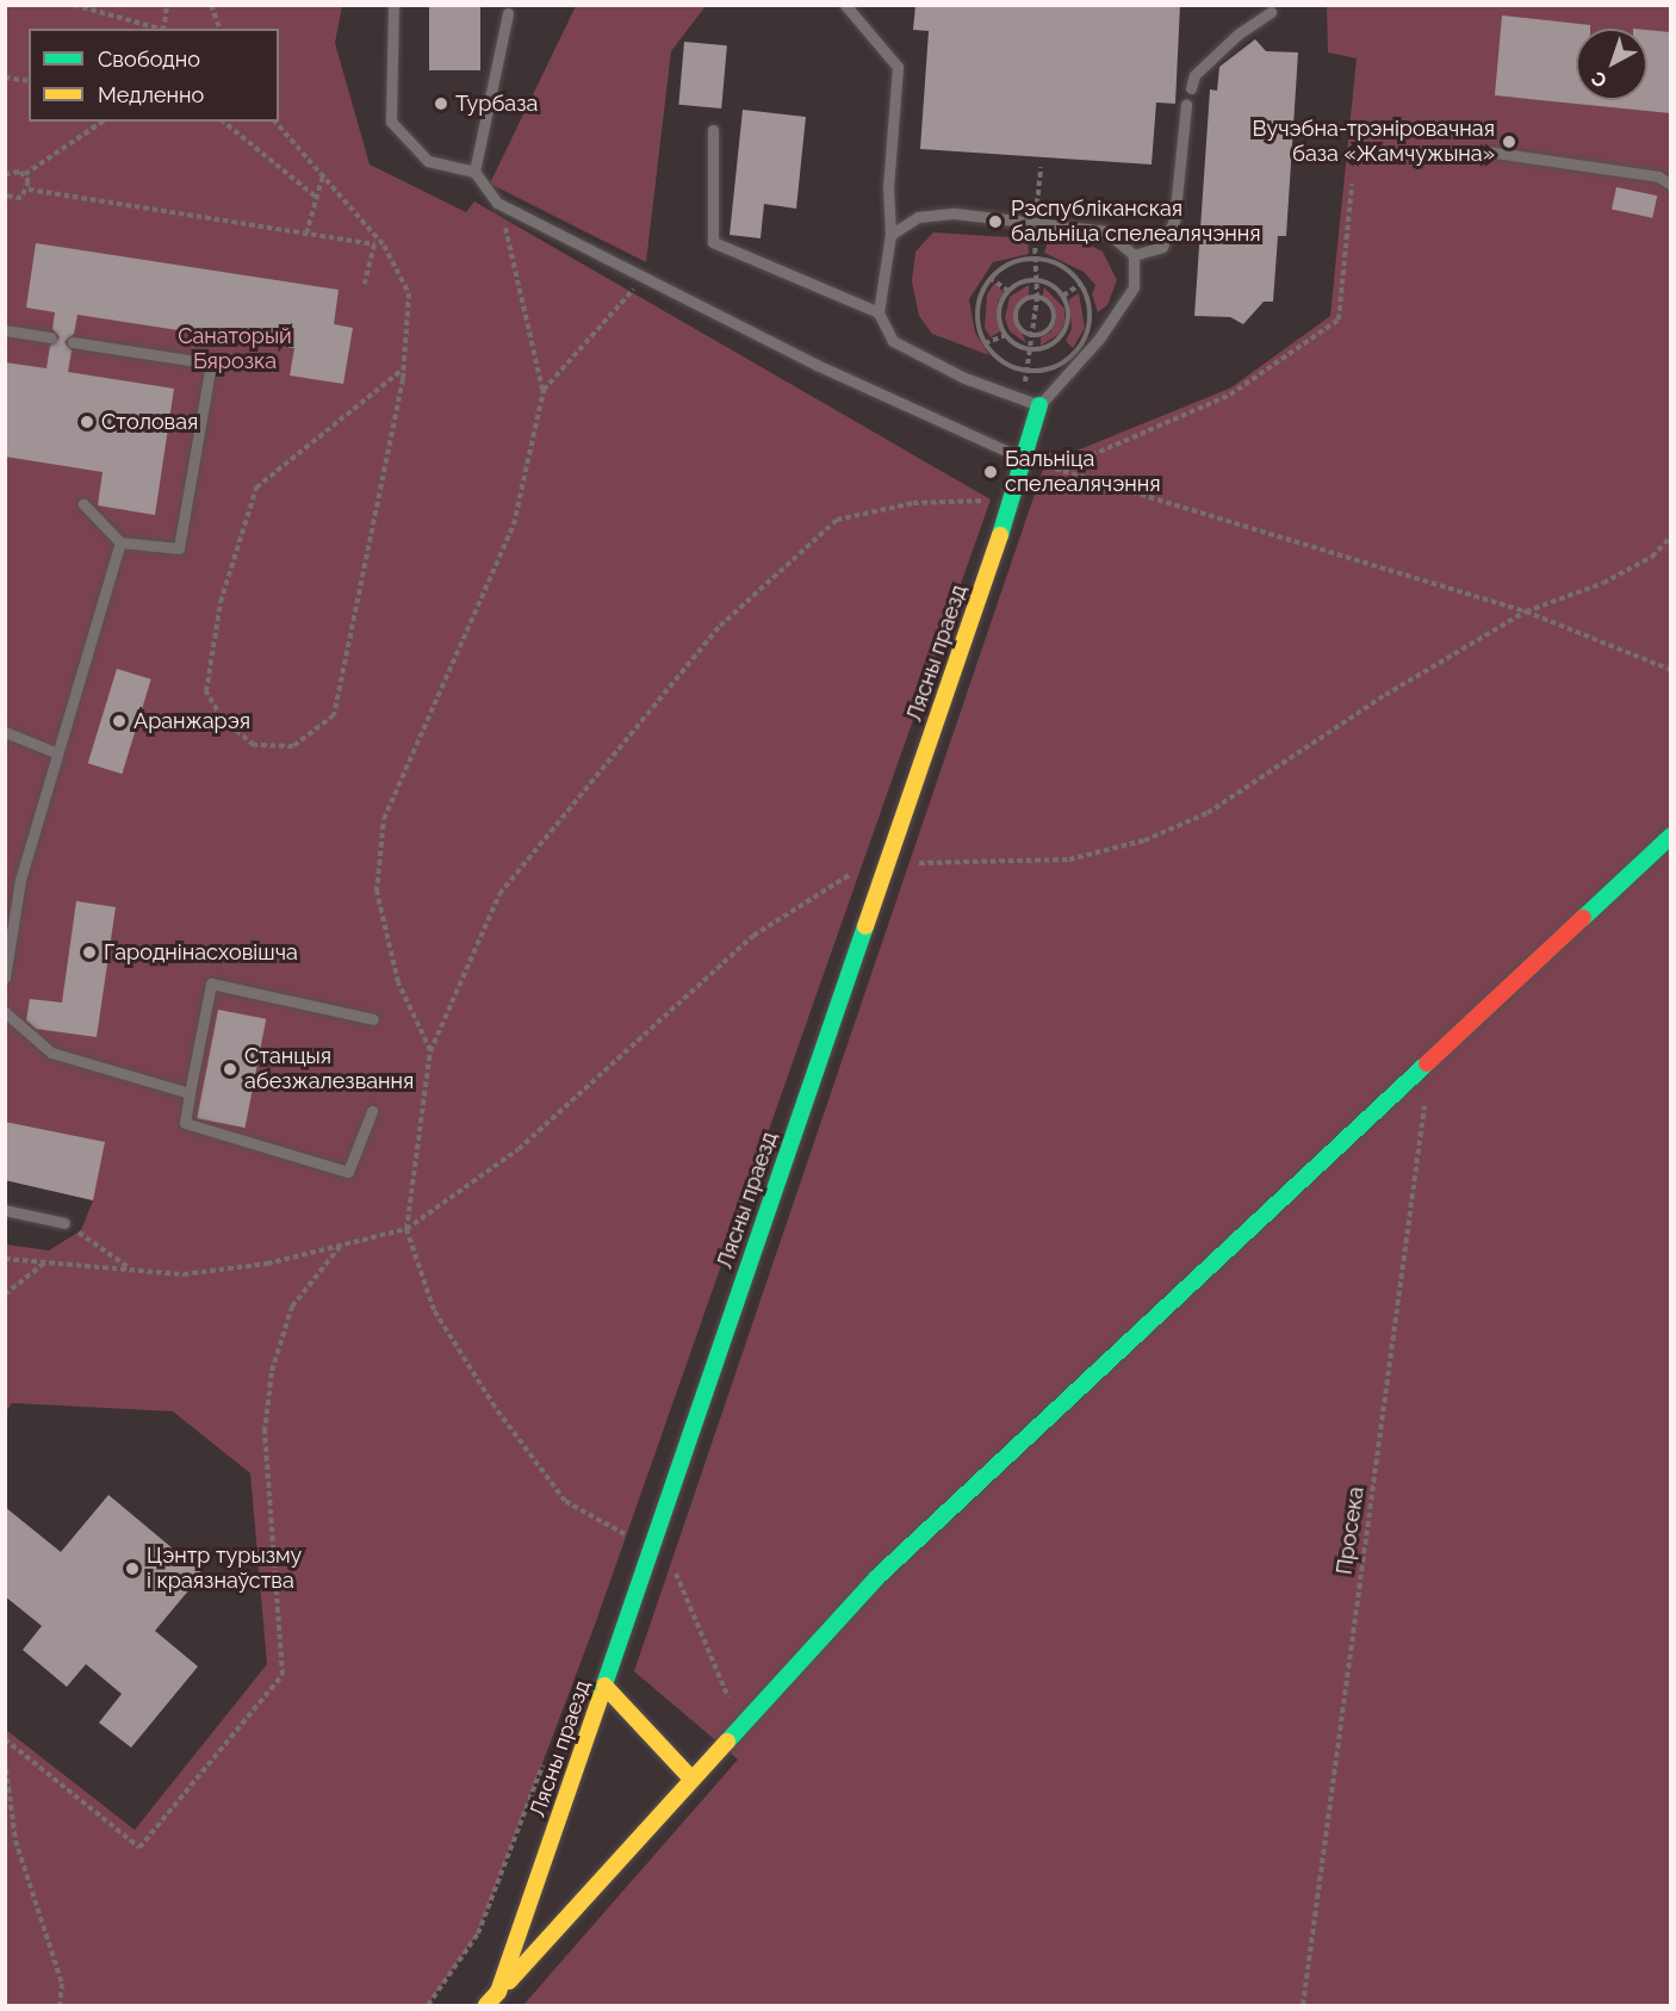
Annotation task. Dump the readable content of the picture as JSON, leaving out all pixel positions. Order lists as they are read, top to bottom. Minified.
{"streets":{"street":["Лясны праезд"],"path":["Просека"]},"parks":["Санаторый Бярозка"],"places":["Турбаза","Вучэбна-трэніровачная база «Жамчужына»","Рэспубліканская бальніца спелеалячэння","Столовая","Бальніца спелеалячэння","Аранжарэя","Гароднінасховішча","Станцыя абезжалезвання","Цэнтр турызму і краязнаўства"],"legend":["Свободно","Медленно"],"north":"bottom left"}
